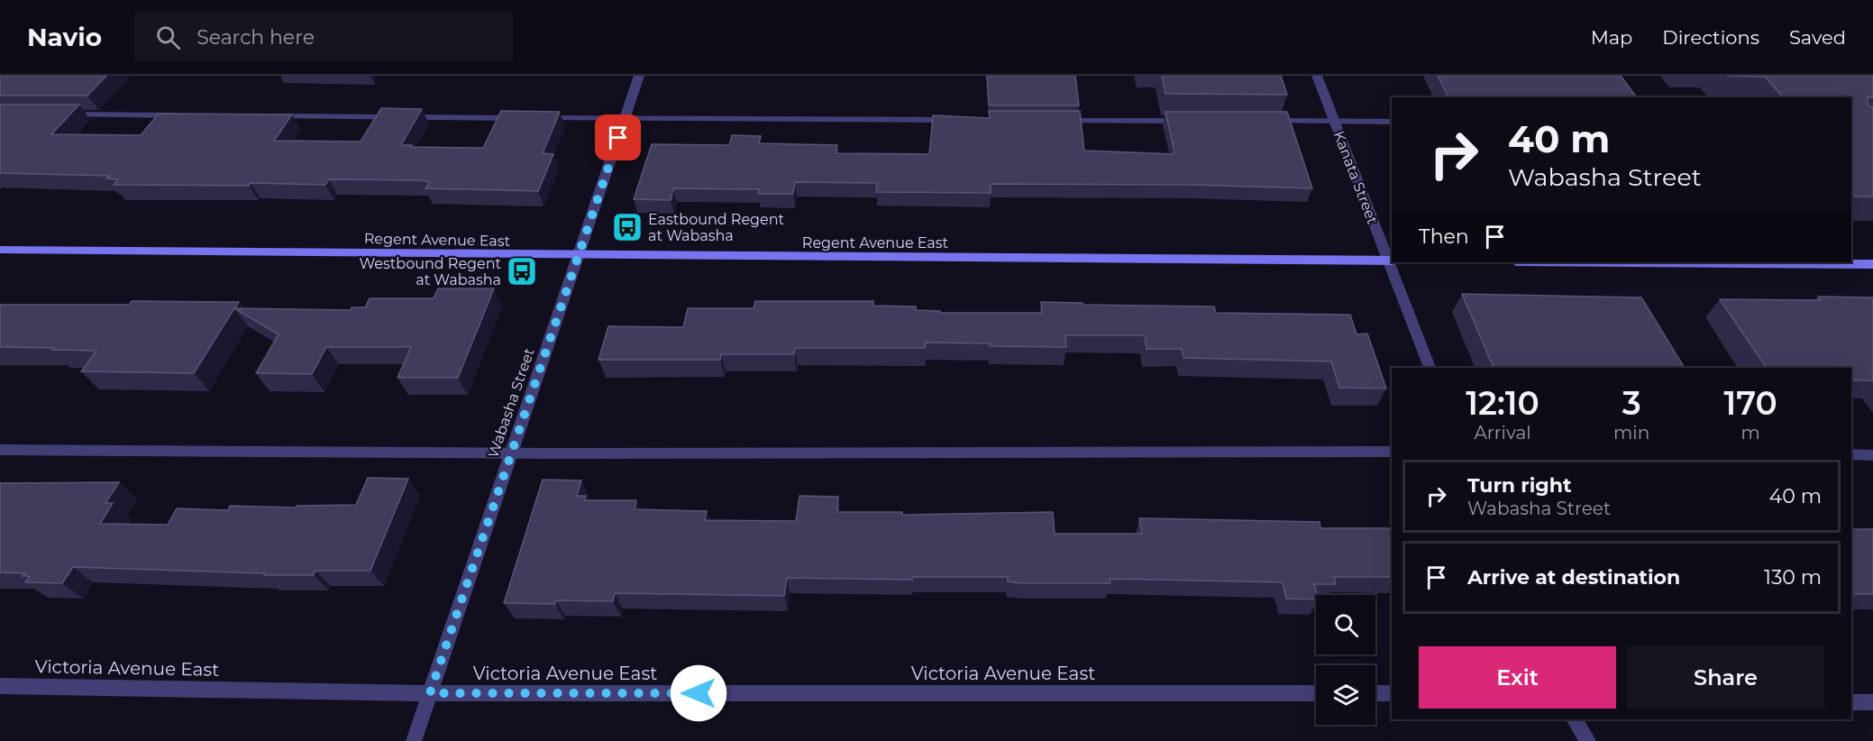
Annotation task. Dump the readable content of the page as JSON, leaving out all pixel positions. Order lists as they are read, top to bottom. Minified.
{"streets":{"street":["Kanata Street","Regent Avenue East","Wabasha Street","Victoria Avenue East"]},"crossings":[["Kanata Street","Regent Avenue East"],["Regent Avenue East","Wabasha Street"],["Wabasha Street","Victoria Avenue East"]],"places":{"bus stop":["Eastbound Regent at Wabasha","Westbound Regent at Wabasha"]},"page":{"header":"Navio","search":"Search here","nav":["Map","Directions","Saved"],"turn":["40 m","Wabasha Street"],"then":"Then","eta":["12:10","Arrival","3","min","170","m"],"list":[{"name":"Turn right","note":"Wabasha Street","value":"40 m"},{"name":"Arrive at destination","value":"130 m"}],"buttons":["Exit","Share"]}}
